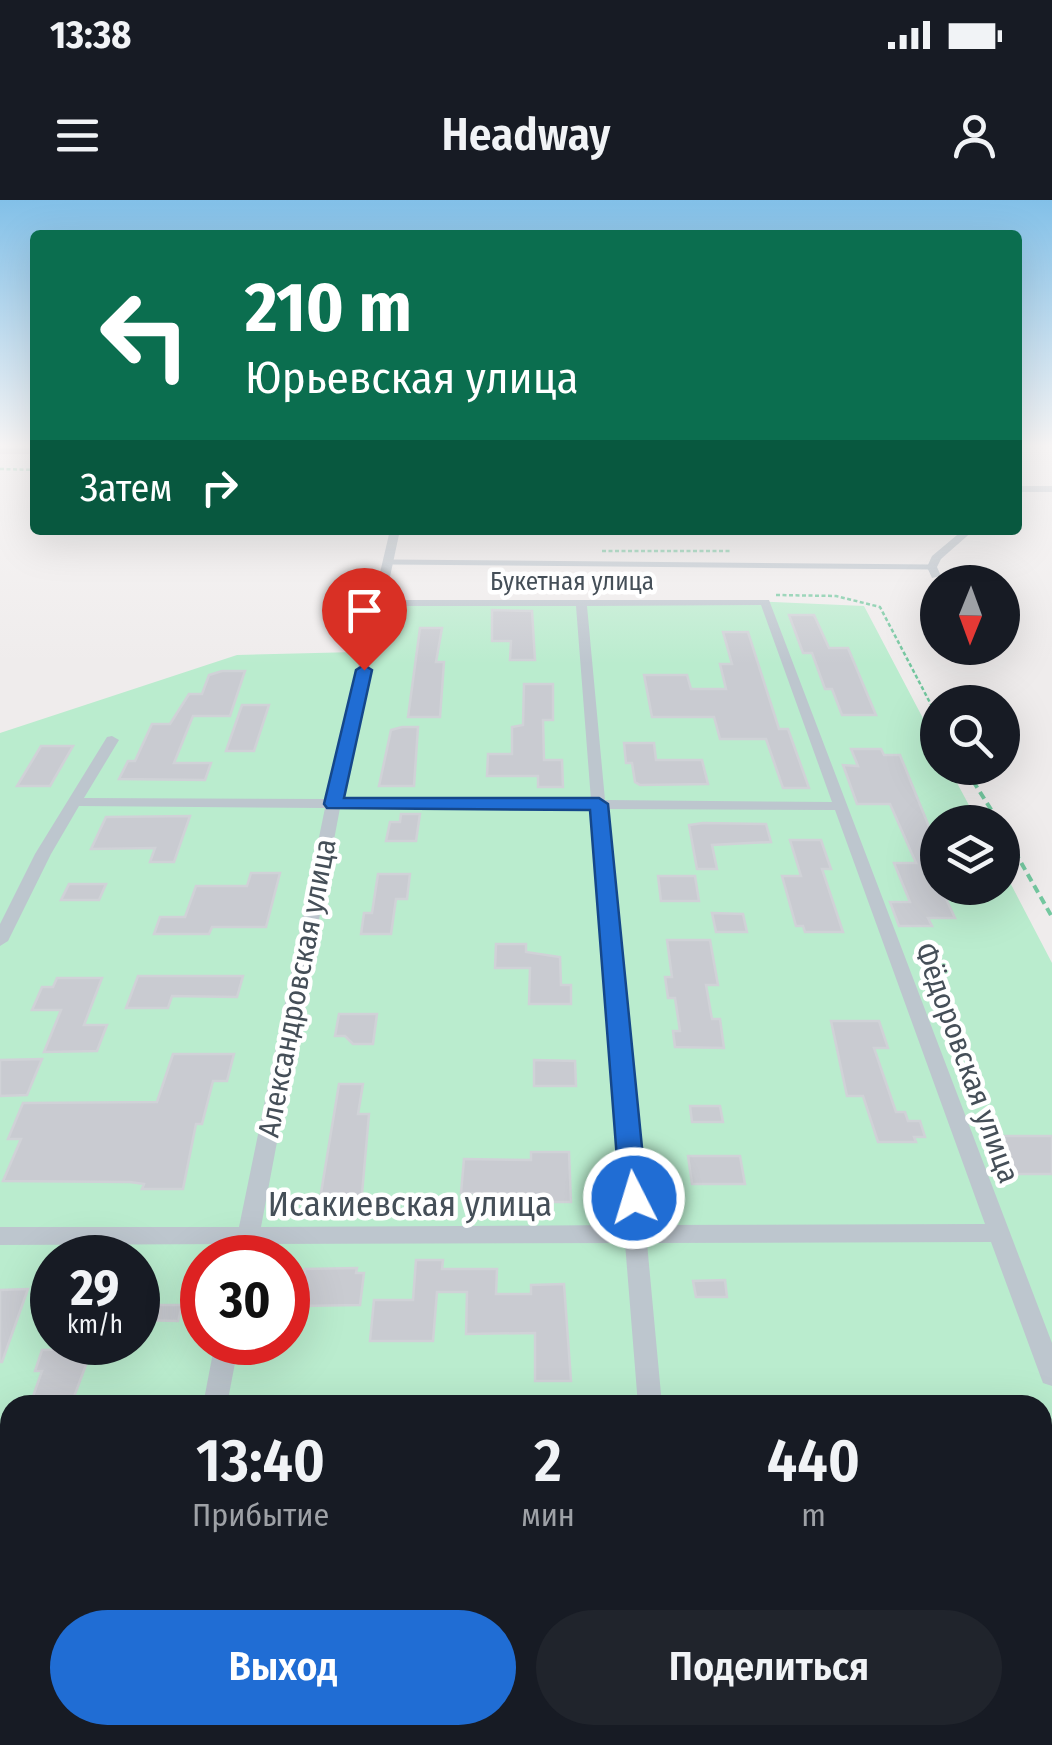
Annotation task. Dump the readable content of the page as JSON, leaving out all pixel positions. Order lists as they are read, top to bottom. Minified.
{"streets":{"street":["Букетная улица","Александровская улица","Фёдоровская улица","Исакиевская улица"]},"crossings":[["Букетная улица","Александровская улица"],["Букетная улица","Фёдоровская улица"],["Фёдоровская улица","Исакиевская улица"]],"north":"bottom","page":{"status":"13:38","header":"Headway","turn":["210 m","Юрьевская улица"],"then":"Затем","speed":"29 km/h","limit":"30","eta":["13:40","Прибытие","2","мин","440","m"],"buttons":["Выход","Поделиться"]}}
